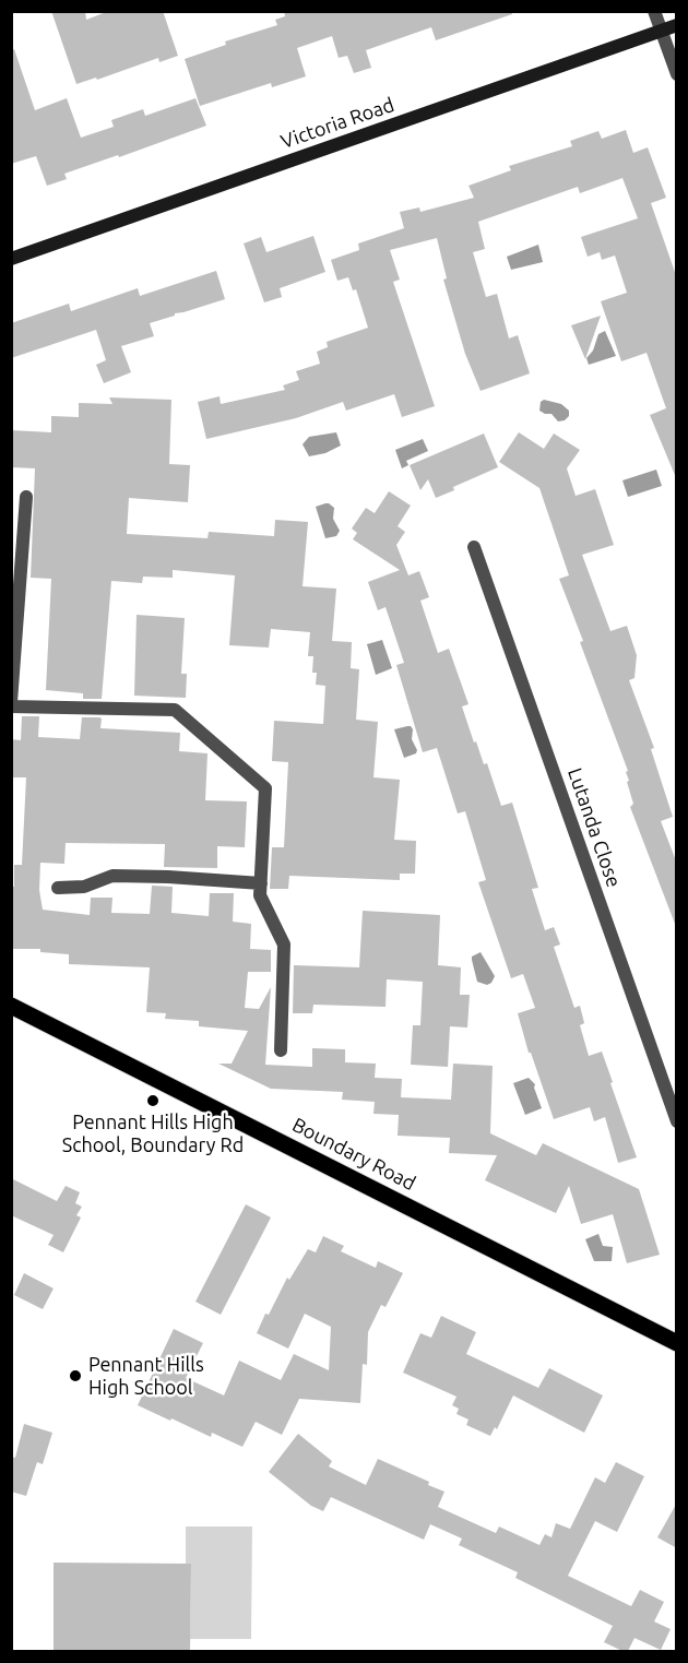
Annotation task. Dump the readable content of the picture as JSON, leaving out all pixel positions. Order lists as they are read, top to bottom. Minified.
{"streets":{"main road":["Boundary Road"],"street":["Victoria Road","Lutanda Close"]},"places":["Pennant Hills High School, Boundary Rd","Pennant Hills High School"]}
